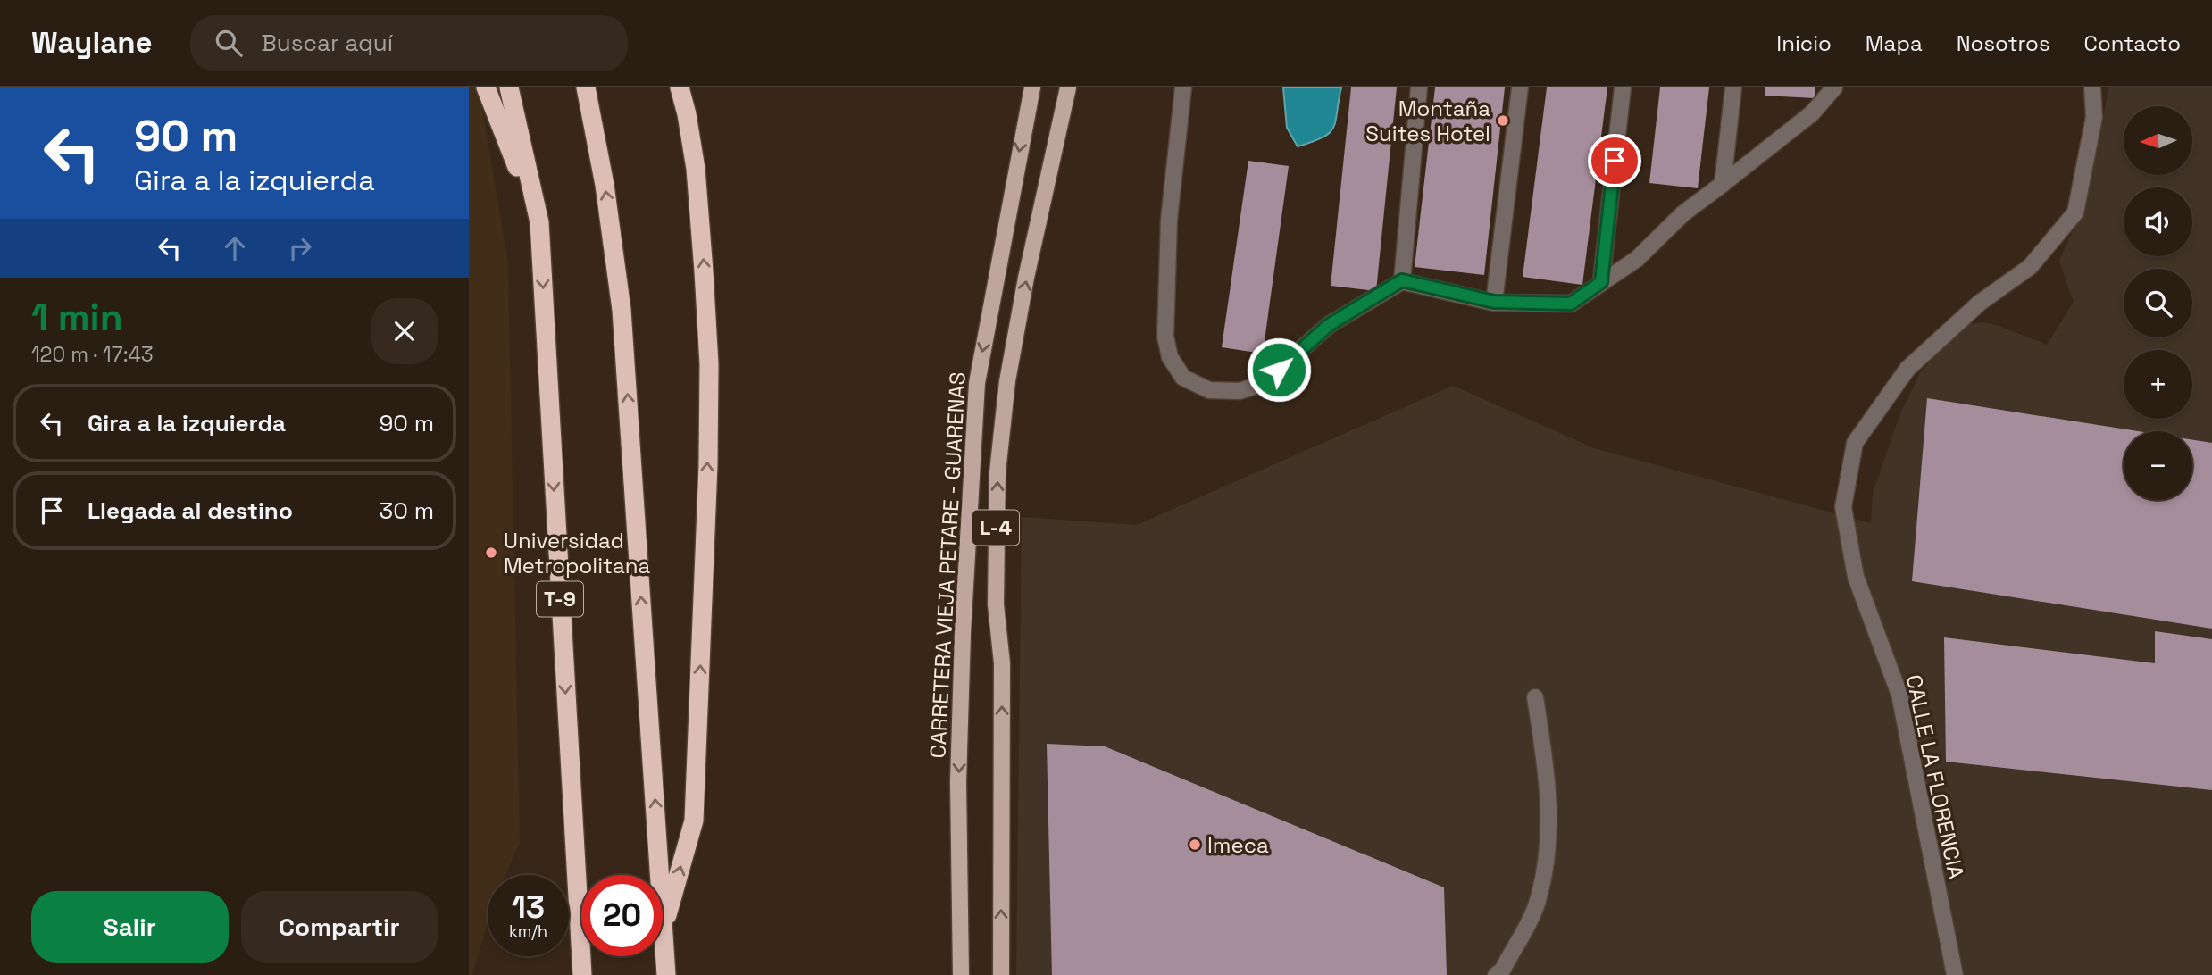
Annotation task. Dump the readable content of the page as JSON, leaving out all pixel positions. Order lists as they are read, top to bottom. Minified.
{"streets":{"highway":["T-9"],"main road":["L-4","CARRETERA VIEJA PETARE - GUARENAS"],"street":["CALLE LA FLORENCIA"]},"places":["Montaña Suites Hotel","Universidad Metropolitana","Imeca"],"north":"left","page":{"header":"Waylane","search":"Buscar aquí","nav":["Inicio","Mapa","Nosotros","Contacto"],"turn":["90 m","Gira a la izquierda"],"map_buttons":["+","−"],"heading":["1 min","120 m · 17:43"],"list":[{"name":"Gira a la izquierda","value":"90 m"},{"name":"Llegada al destino","value":"30 m"}],"speed":"13 km/h","limit":"20","buttons":["Salir","Compartir"]}}
